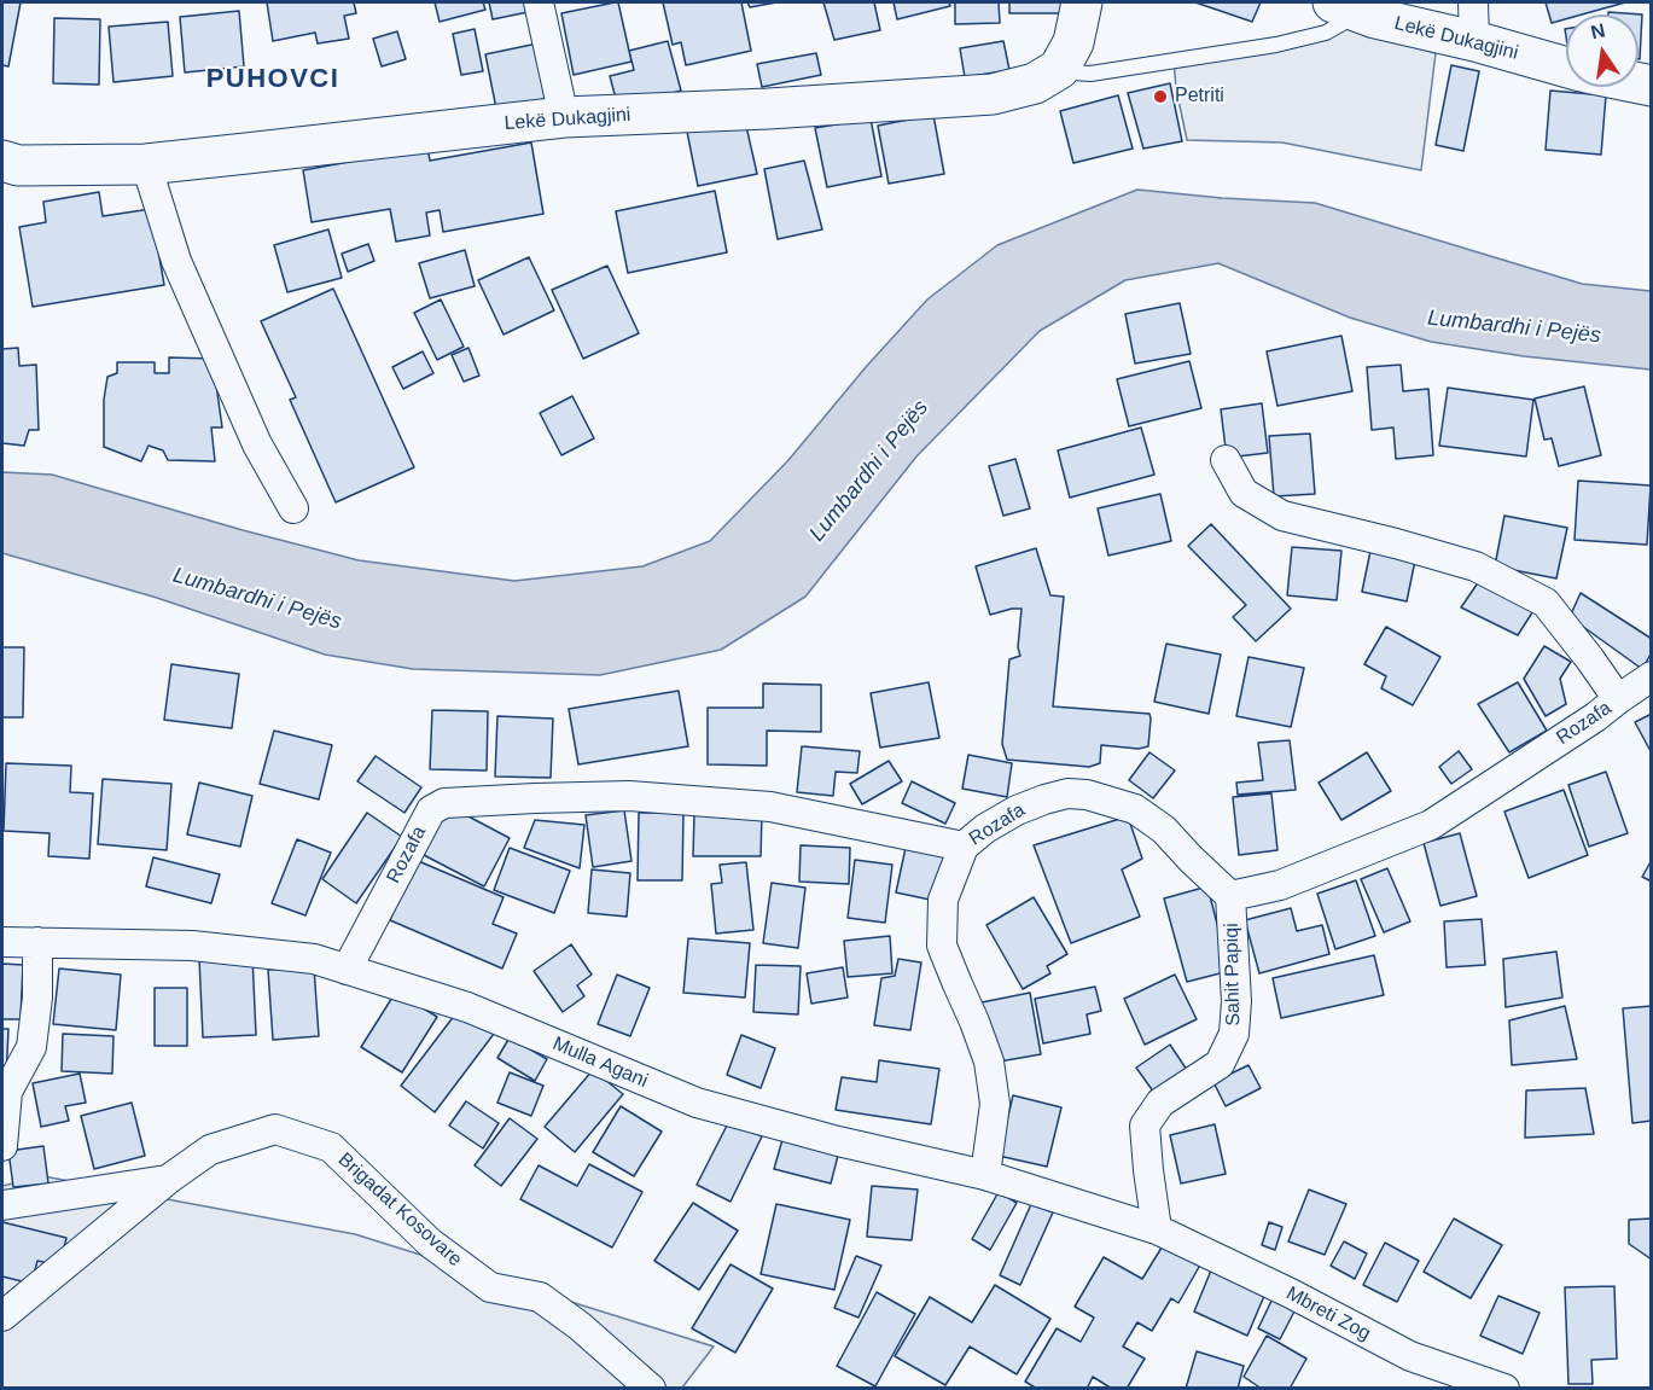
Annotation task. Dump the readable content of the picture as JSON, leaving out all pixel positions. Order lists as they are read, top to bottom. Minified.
{"streets":{"street":["Lekë Dukagjini","Rozafa","Sahit Papiqi","Mulla Agani","Brigadat Kosovare","Mbreti Zog"]},"crossings":[["Rozafa","Sahit Papiqi"],["Rozafa","Mulla Agani"],["Sahit Papiqi","Mulla Agani"],["Sahit Papiqi","Mbreti Zog"],["Mulla Agani","Mbreti Zog"]],"districts":["PUHOVCI"],"water":["Lumbardhi i Pejës"],"places":["Petriti"],"north":"top"}
